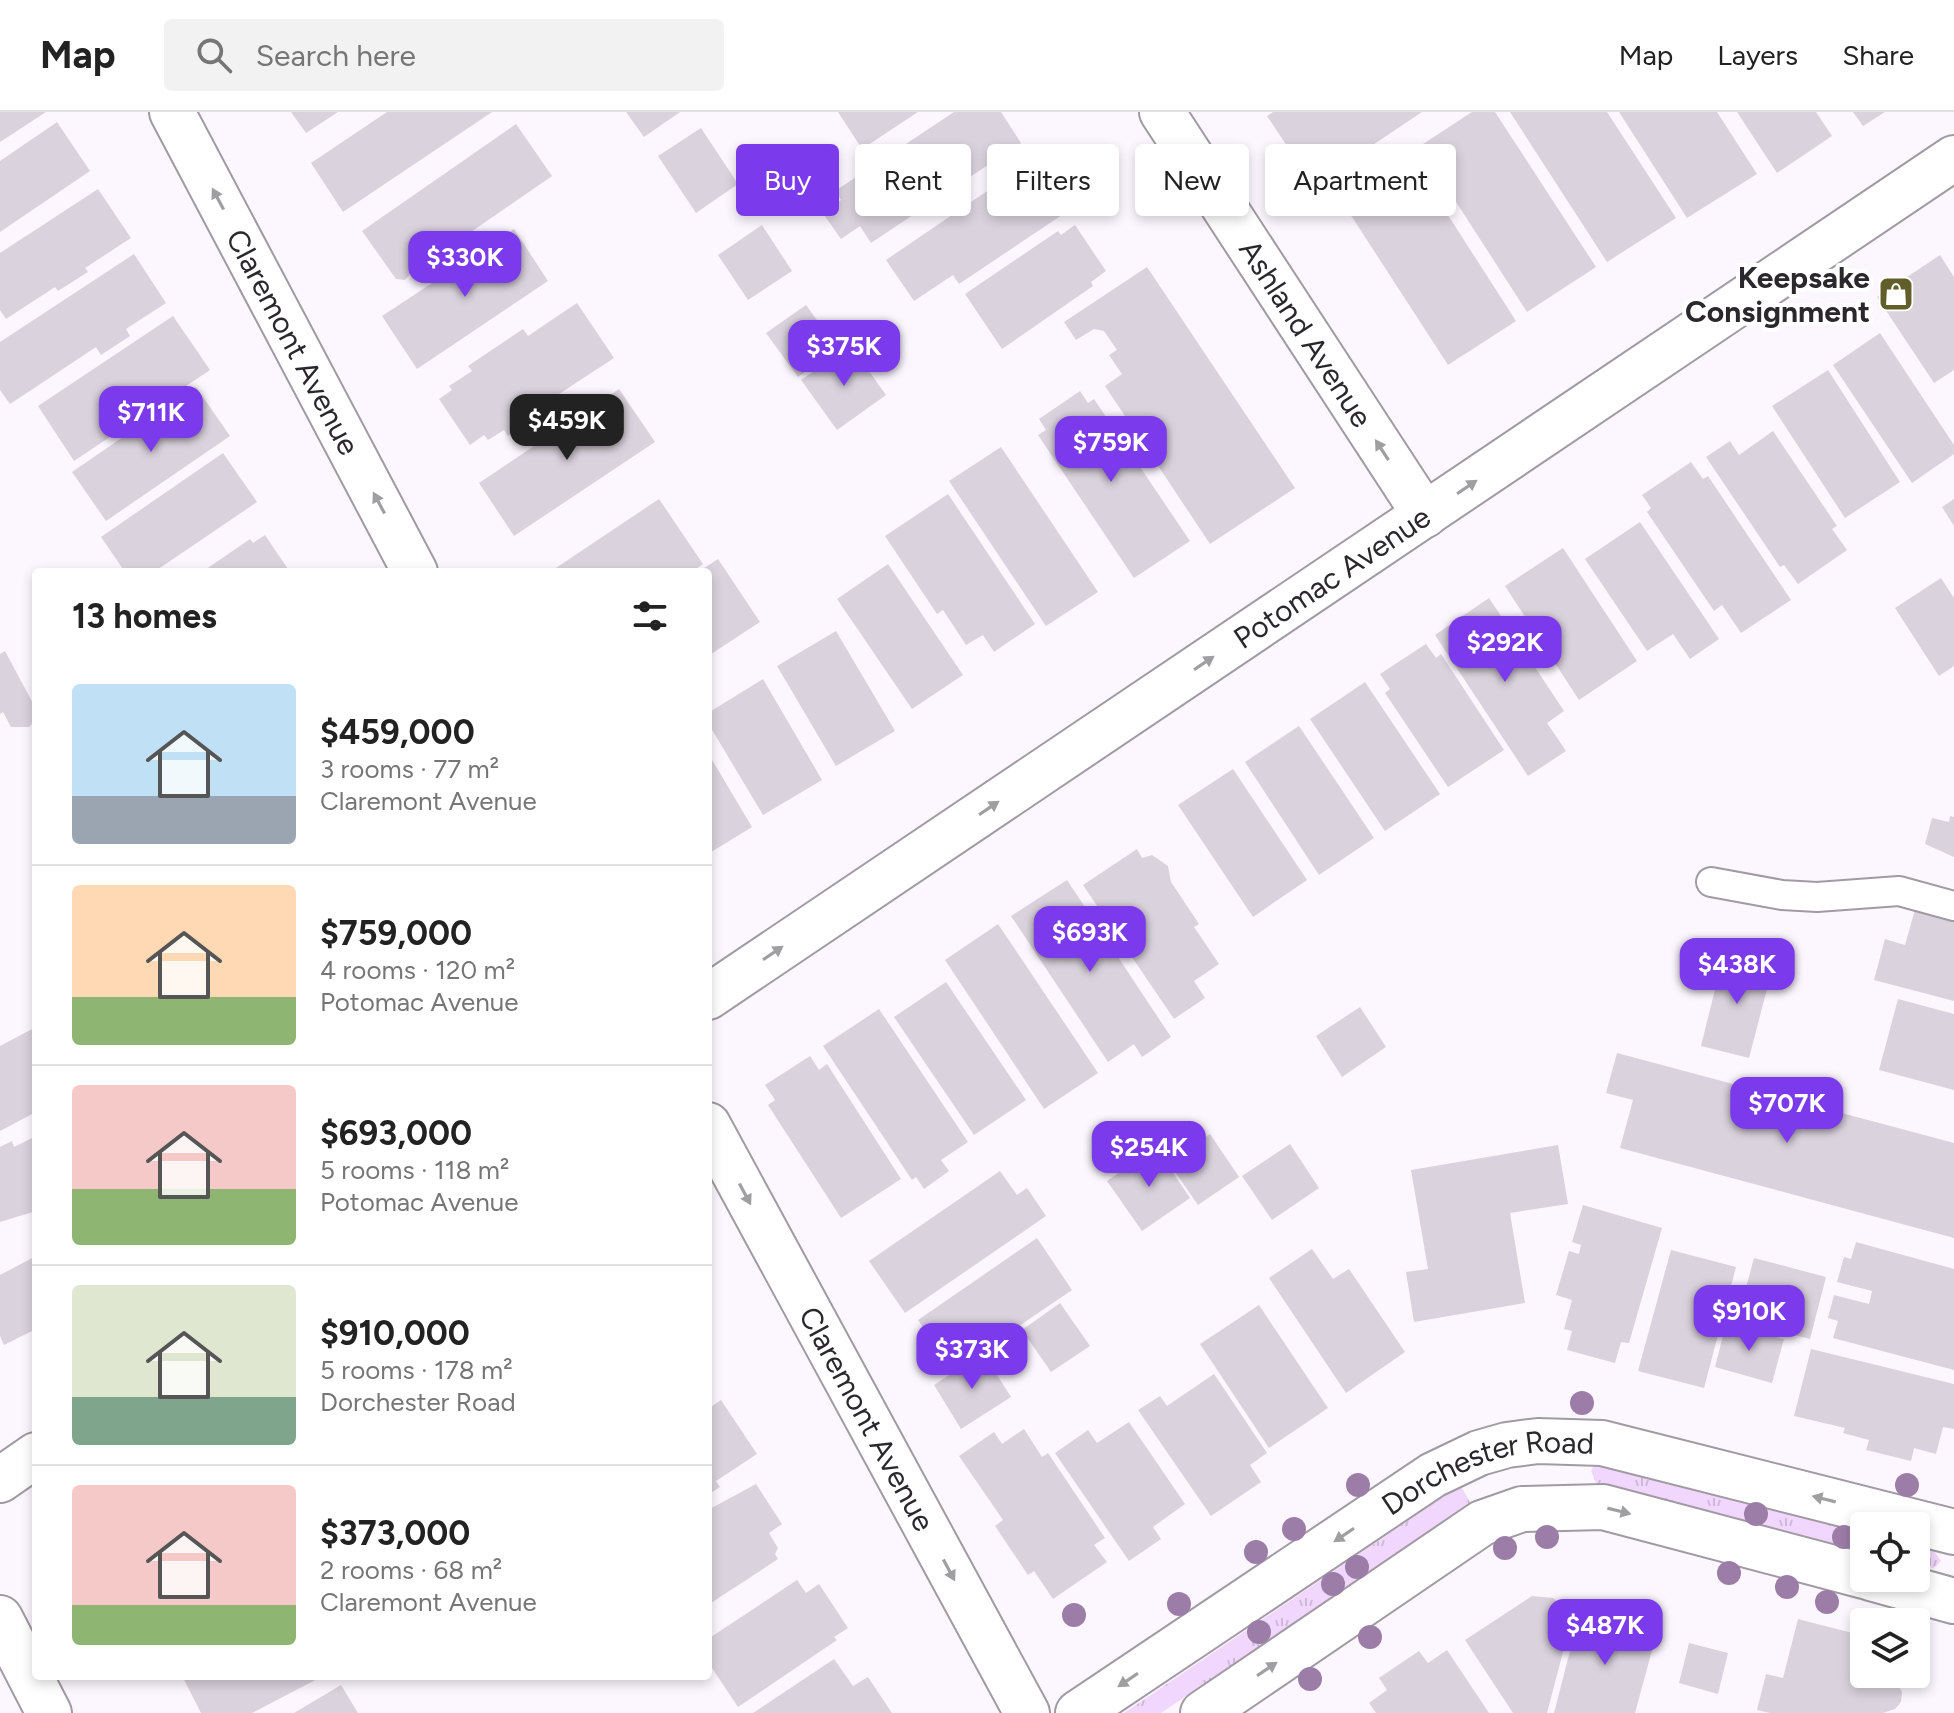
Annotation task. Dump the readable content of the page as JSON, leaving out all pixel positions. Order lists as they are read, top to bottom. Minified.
{"streets":{"street":["Ashland Avenue","Claremont Avenue","Potomac Avenue","Dorchester Road"]},"crossings":[["Ashland Avenue","Potomac Avenue"]],"one_way":["Ashland Avenue","Potomac Avenue"],"places":{"shop":["Keepsake Consignment"]},"page":{"header":"Map","search":"Search here","nav":["Map","Layers","Share"],"chip":["Buy","Rent","Filters","New","Apartment"],"price":["$330K","$375K","$711K","$459K","$759K","$292K","$693K","$438K","$707K","$254K","$910K","$373K","$487K"],"heading":"13 homes","list":[{"name":"$459,000","note":"3 rooms · 77 m² · Claremont Avenue"},{"name":"$759,000","note":"4 rooms · 120 m² · Potomac Avenue"},{"name":"$693,000","note":"5 rooms · 118 m² · Potomac Avenue"},{"name":"$910,000","note":"5 rooms · 178 m² · Dorchester Road"},{"name":"$373,000","note":"2 rooms · 68 m² · Claremont Avenue"}]}}
